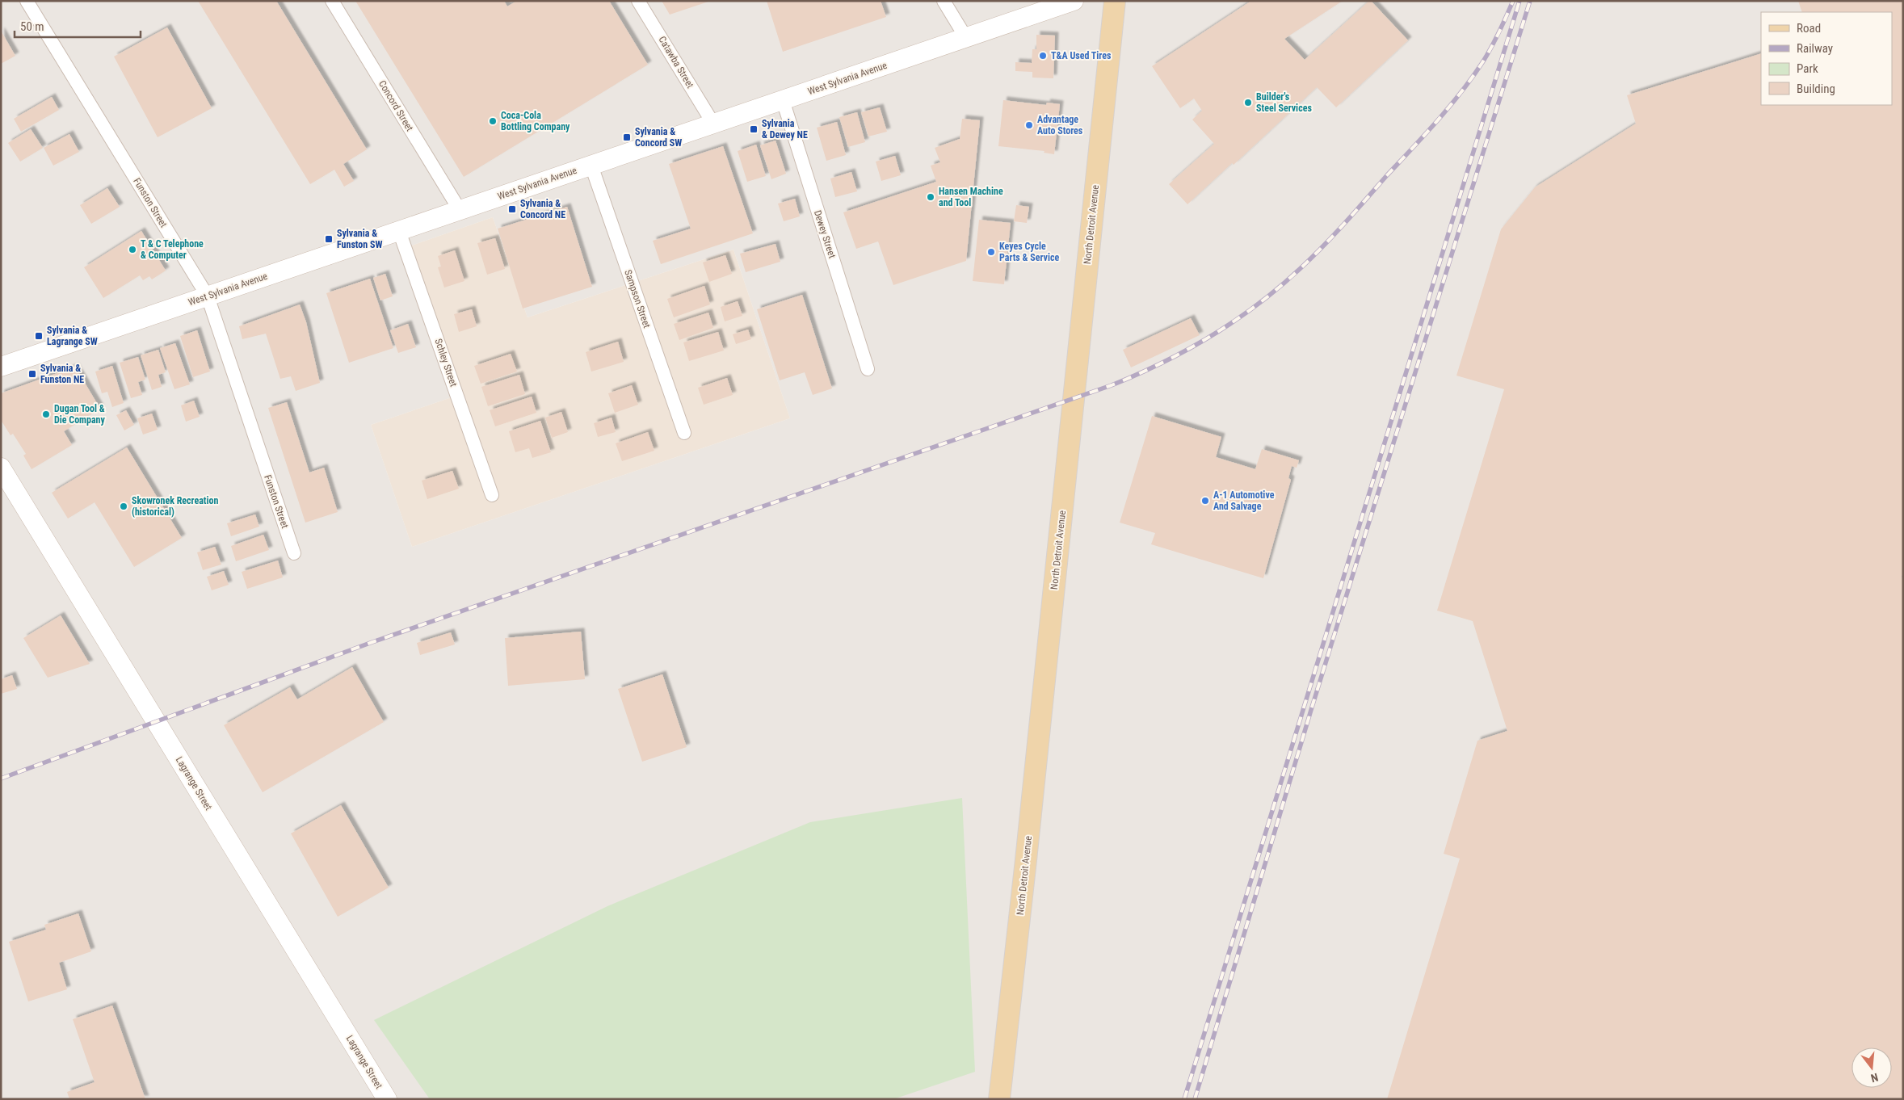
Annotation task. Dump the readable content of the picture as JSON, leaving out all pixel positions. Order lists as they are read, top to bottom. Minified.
{"streets":{"main road":["West Sylvania Avenue","North Detroit Avenue","Lagrange Street"],"street":["Catawba Street","Concord Street","Funston Street","Dewey Street","Sampson Street","Schley Street"]},"crossings":[["Catawba Street","West Sylvania Avenue"],["West Sylvania Avenue","Concord Street"],["West Sylvania Avenue","Funston Street"],["West Sylvania Avenue","Dewey Street"],["West Sylvania Avenue","Sampson Street"],["West Sylvania Avenue","Schley Street"]],"places":{"other":["T&A Used Tires","Builder's Steel Services","Coca-Cola Bottling Company","Advantage Auto Stores","Hansen Machine and Tool","T & C Telephone & Computer","Keyes Cycle Parts & Service","Dugan Tool & Die Company","A-1 Automotive And Salvage","Skowronek Recreation (historical)"],"transit":["Sylvania & Dewey NE","Sylvania & Concord SW","Sylvania & Concord NE","Sylvania & Funston SW","Sylvania & Lagrange SW","Sylvania & Funston NE"]},"legend":["Road","Railway","Park","Building"],"scale_bar":"50 m","north":"bottom"}
